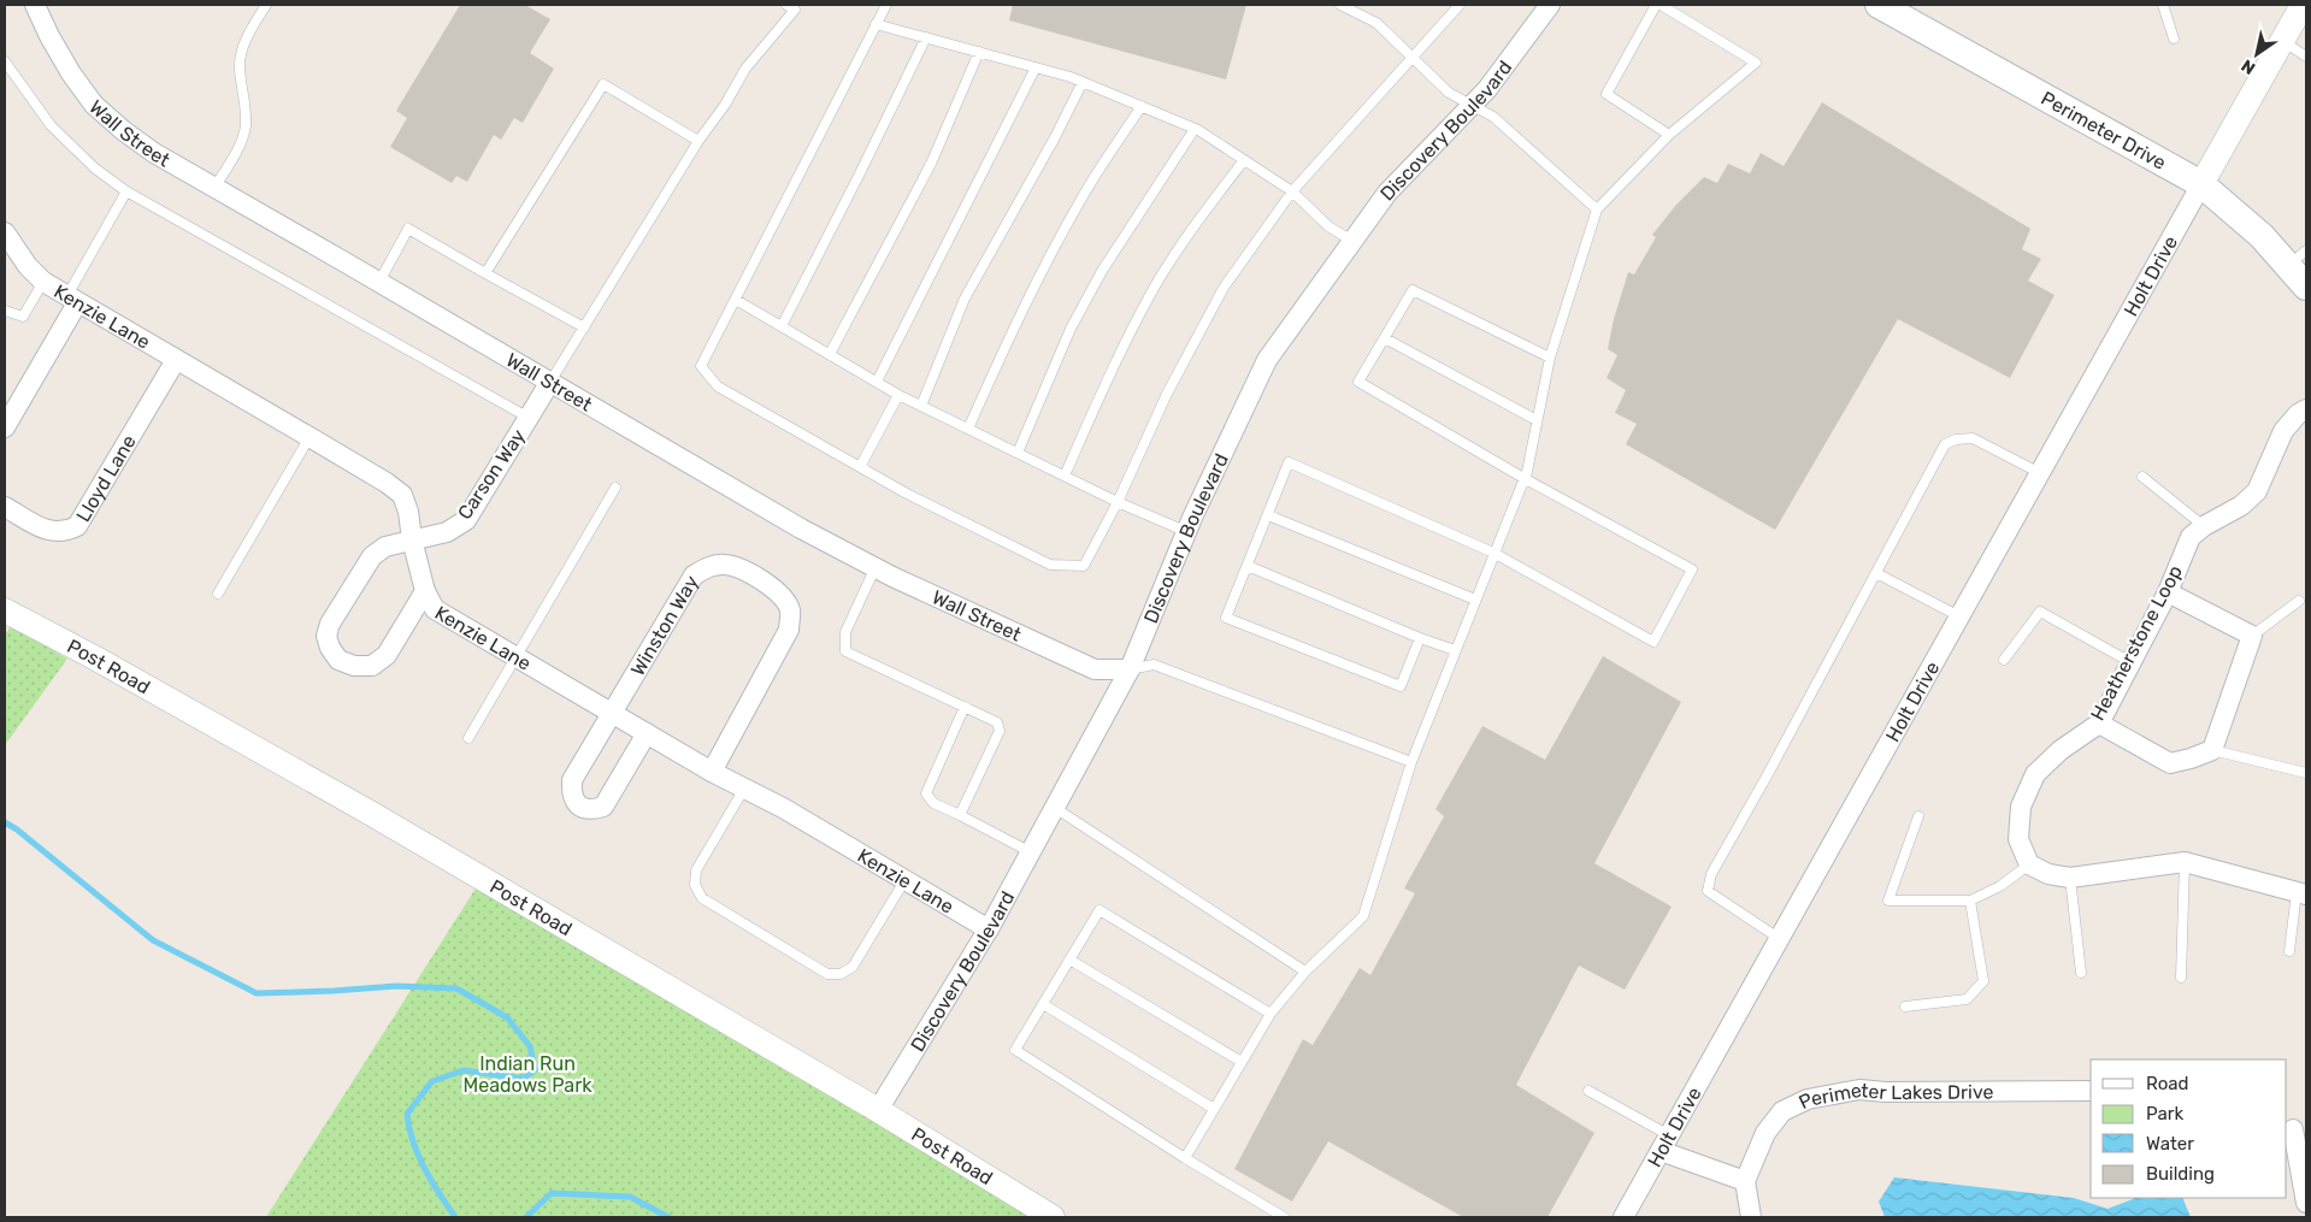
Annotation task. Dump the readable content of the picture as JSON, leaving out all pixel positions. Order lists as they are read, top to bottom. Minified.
{"streets":{"main road":["Perimeter Drive"],"street":["Discovery Boulevard","Wall Street","Holt Drive","Kenzie Lane","Carson Way","Lloyd Lane","Winston Way","Heatherstone Loop","Post Road","Perimeter Lakes Drive"]},"crossings":[["Discovery Boulevard","Wall Street"],["Discovery Boulevard","Kenzie Lane"],["Discovery Boulevard","Post Road"],["Perimeter Drive","Holt Drive"],["Wall Street","Carson Way"],["Kenzie Lane","Carson Way"],["Kenzie Lane","Lloyd Lane"],["Kenzie Lane","Winston Way"]],"parks":["Indian Run Meadows Park"],"legend":["Road","Park","Water","Building"],"north":"bottom left"}
